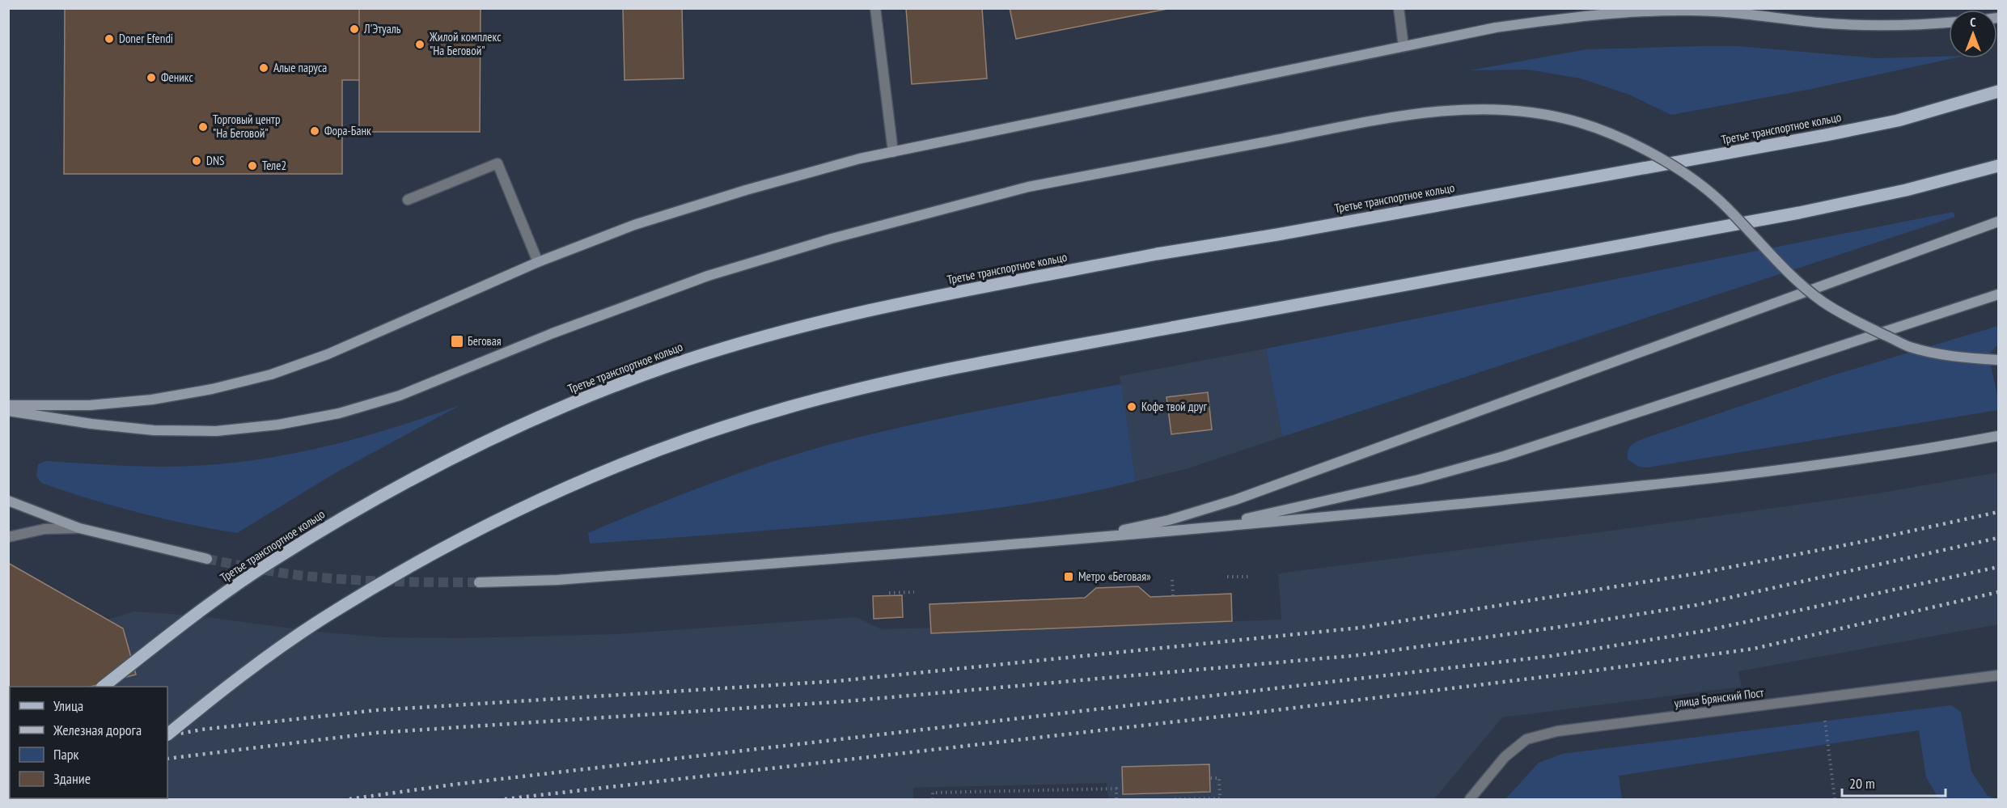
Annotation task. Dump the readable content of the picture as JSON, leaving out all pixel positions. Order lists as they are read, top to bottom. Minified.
{"streets":{"main road":["Третье транспортное кольцо"],"street":["улица Брянский Пост"]},"places":{"other":["Л'Этуаль","Doner Efendi","Жилой комплекс \"На Беговой\"","Алые паруса","Феникс","Торговый центр \"На Беговой\"","Фора-Банк","DNS","Теле2","Кофе твой друг"],"transit":["Беговая","Метро «Беговая»"]},"legend":["Улица","Железная дорога","Парк","Здание"],"scale_bar":"20 m","north":"top"}
